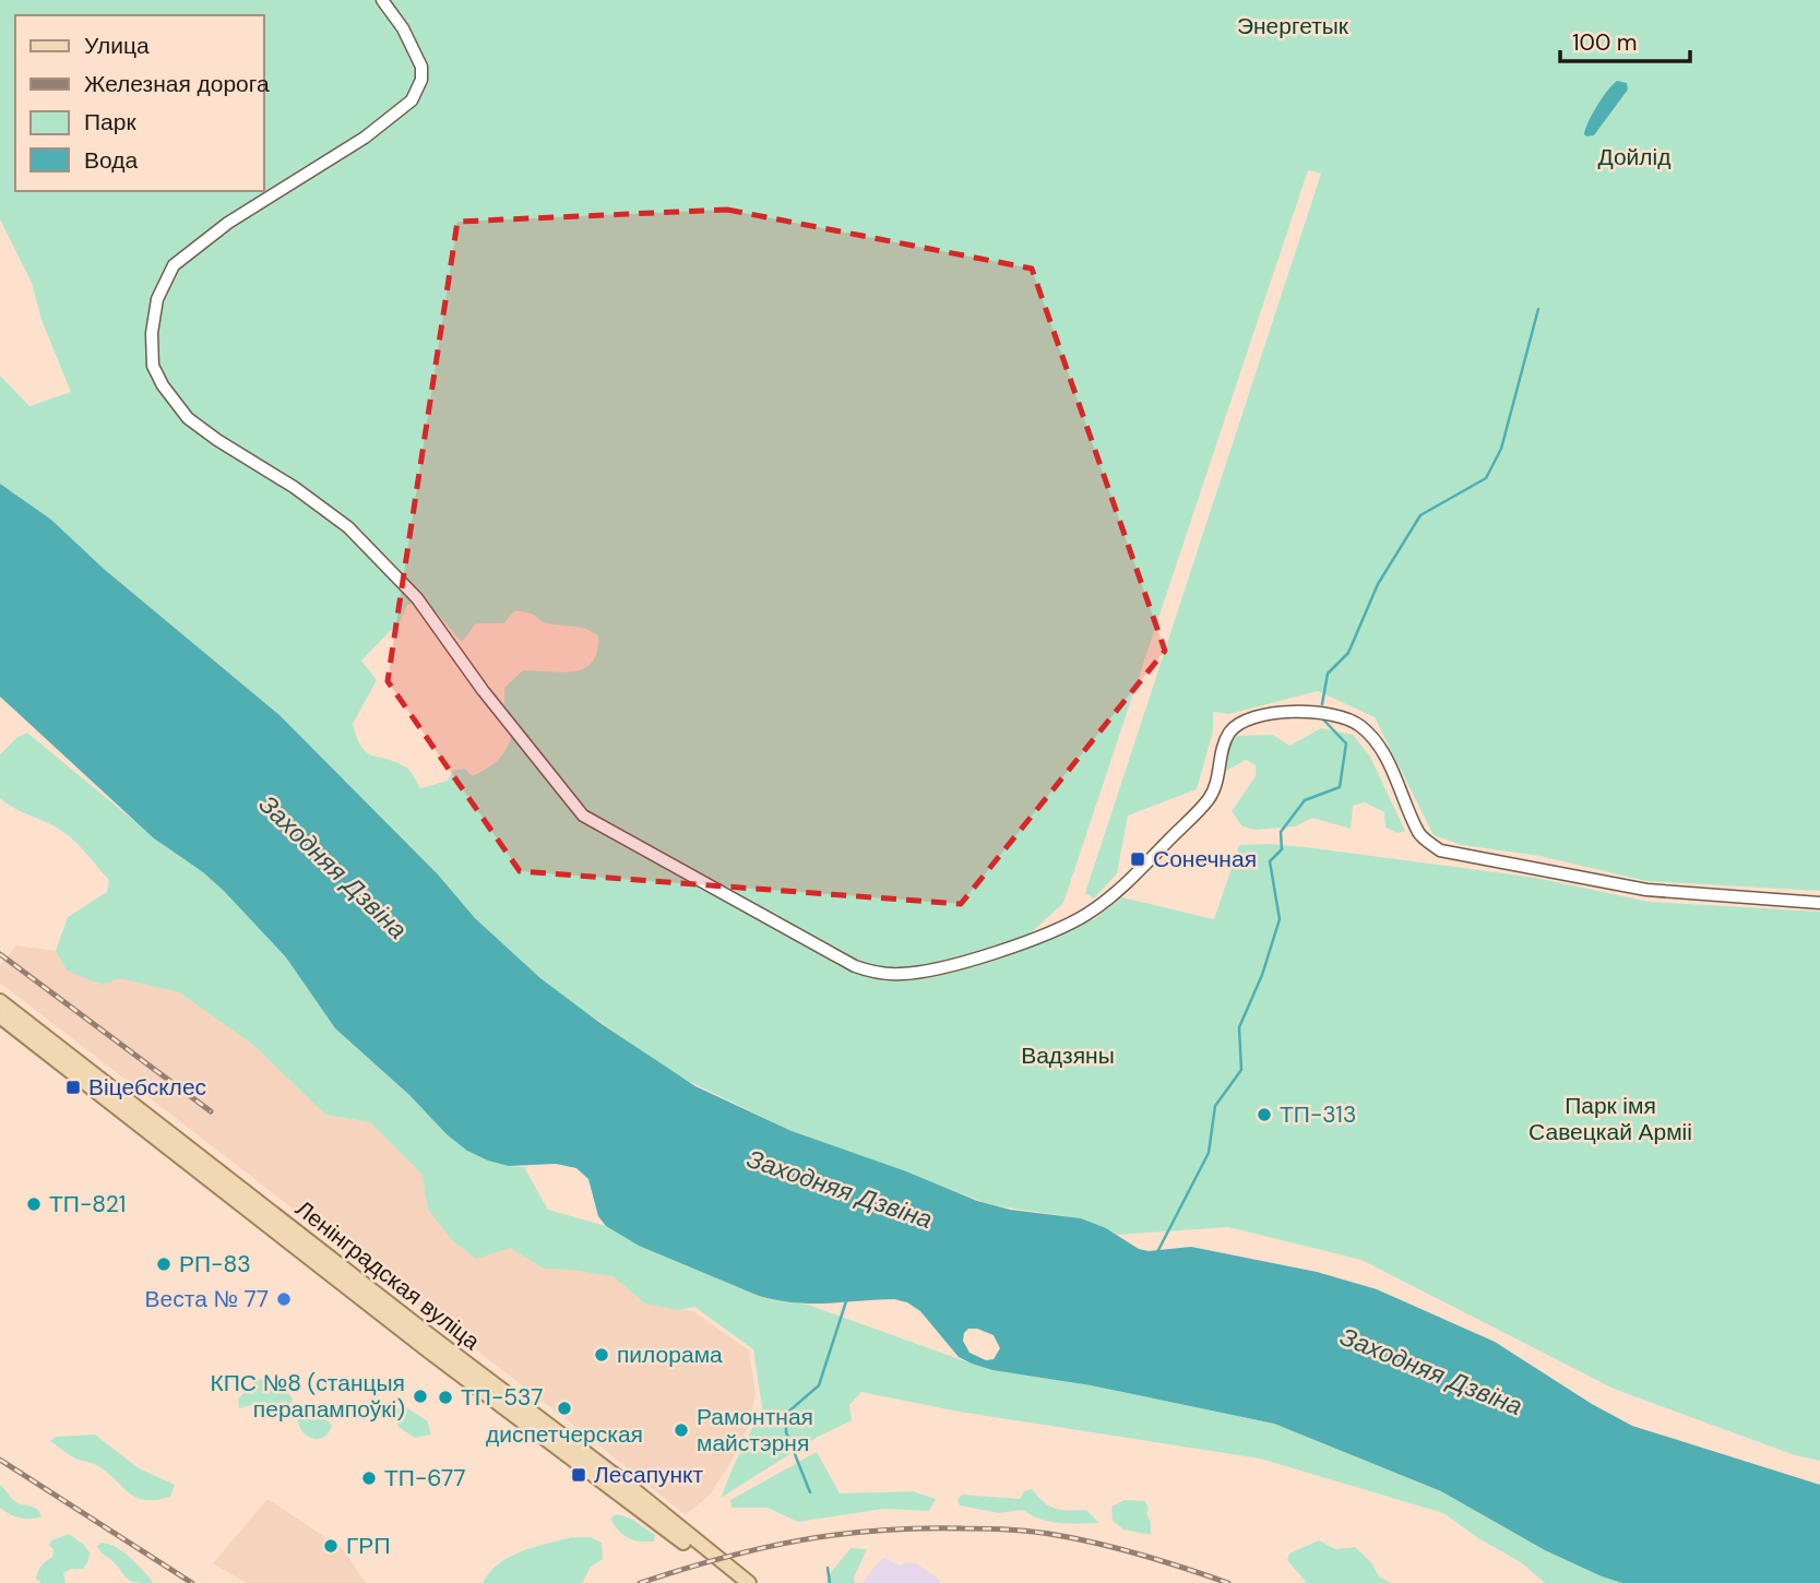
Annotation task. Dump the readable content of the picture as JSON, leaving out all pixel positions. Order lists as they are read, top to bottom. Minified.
{"streets":{"main road":["Ленінградская вуліца"]},"water":["Заходняя Дзвіна"],"parks":["Энергетык","Дойлід","Вадзяны","Парк імя Савецкай Арміі"],"places":{"transit":["Сонечная","Віцебсклес","Лесапункт"],"other":["ТП-313","ТП-821","РП-83","Веста № 77","пилорама","КПС №8 (станцыя перапампоўкі)","ТП-537","диспетчерская","Рамонтная майстэрня","ТП-677","ГРП"]},"legend":["Улица","Железная дорога","Парк","Вода"],"scale_bar":"100 m"}
